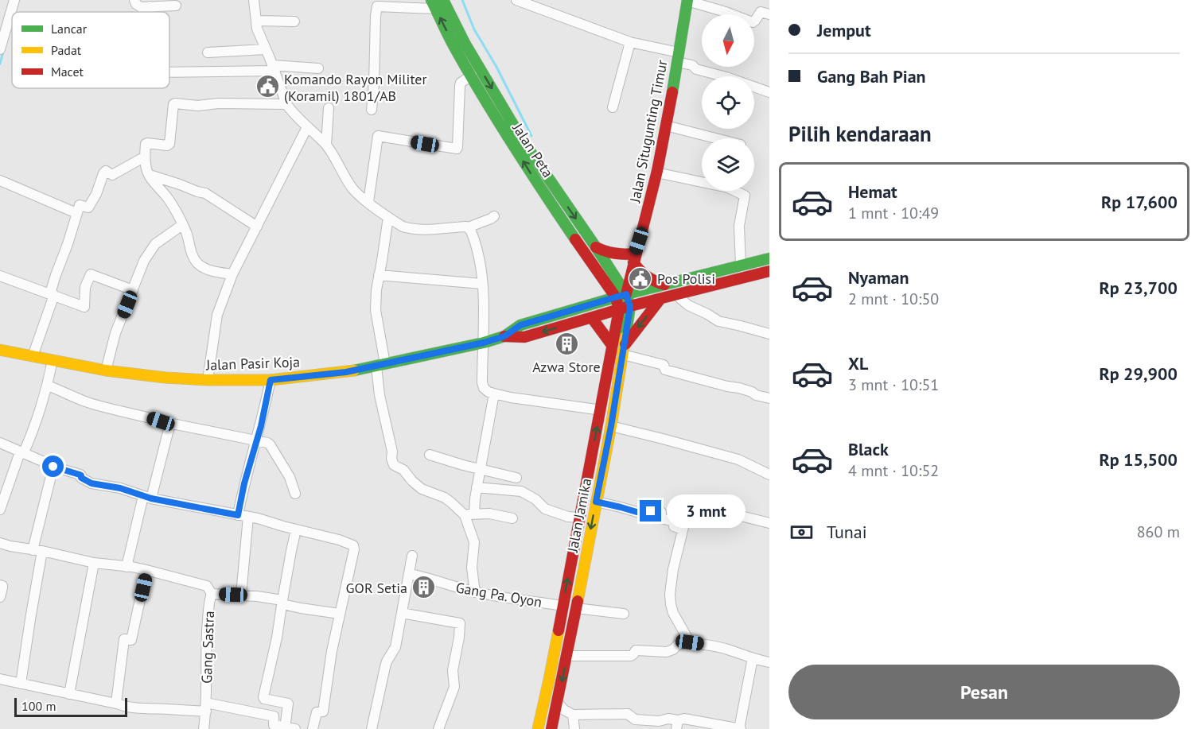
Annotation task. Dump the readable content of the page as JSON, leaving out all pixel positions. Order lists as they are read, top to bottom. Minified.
{"streets":{"main road":["Jalan Situgunting Timur","Jalan Peta","Jalan Pasir Koja","Jalan Jamika"],"street":["Gang Pa. Oyon","Gang Sastra"]},"crossings":[["Jalan Situgunting Timur","Jalan Peta"],["Jalan Situgunting Timur","Jalan Pasir Koja"],["Jalan Peta","Jalan Pasir Koja"],["Jalan Peta","Jalan Jamika"],["Jalan Pasir Koja","Jalan Jamika"],["Jalan Jamika","Gang Pa. Oyon"]],"places":{"public building":["Komando Rayon Militer (Koramil) 1801/AB","Pos Polisi"],"building":["Azwa Store","GOR Setia"]},"legend":["Lancar","Padat","Macet"],"scale_bar":"100 m","north":"bottom","page":{"banner":["Jemput","Gang Bah Pian"],"heading":"Pilih kendaraan","list":[{"name":"Hemat","note":"1 mnt · 10:49","value":"Rp 17,600"},{"name":"Nyaman","note":"2 mnt · 10:50","value":"Rp 23,700"},{"name":"XL","note":"3 mnt · 10:51","value":"Rp 29,900"},{"name":"Black","note":"4 mnt · 10:52","value":"Rp 15,500"}],"bubble":"3 mnt","pay":["Tunai","860 m"],"buttons":"Pesan","scale":"100 m"}}
